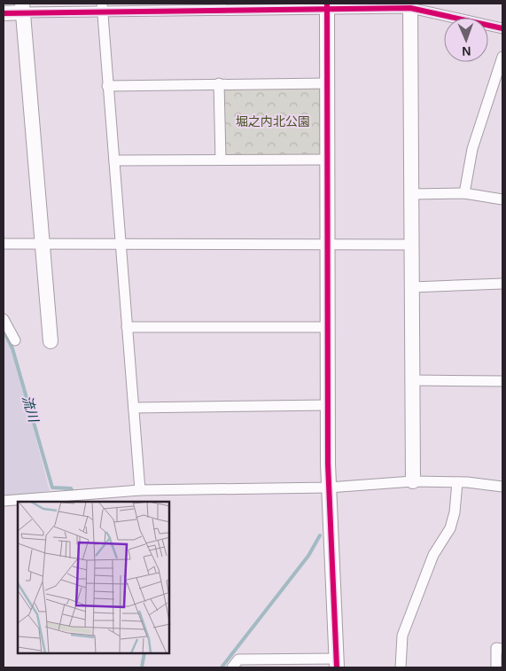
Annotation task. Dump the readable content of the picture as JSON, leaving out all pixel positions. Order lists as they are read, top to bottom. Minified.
{"water":["流川"],"parks":["堀之内北公園"],"north":"bottom"}
